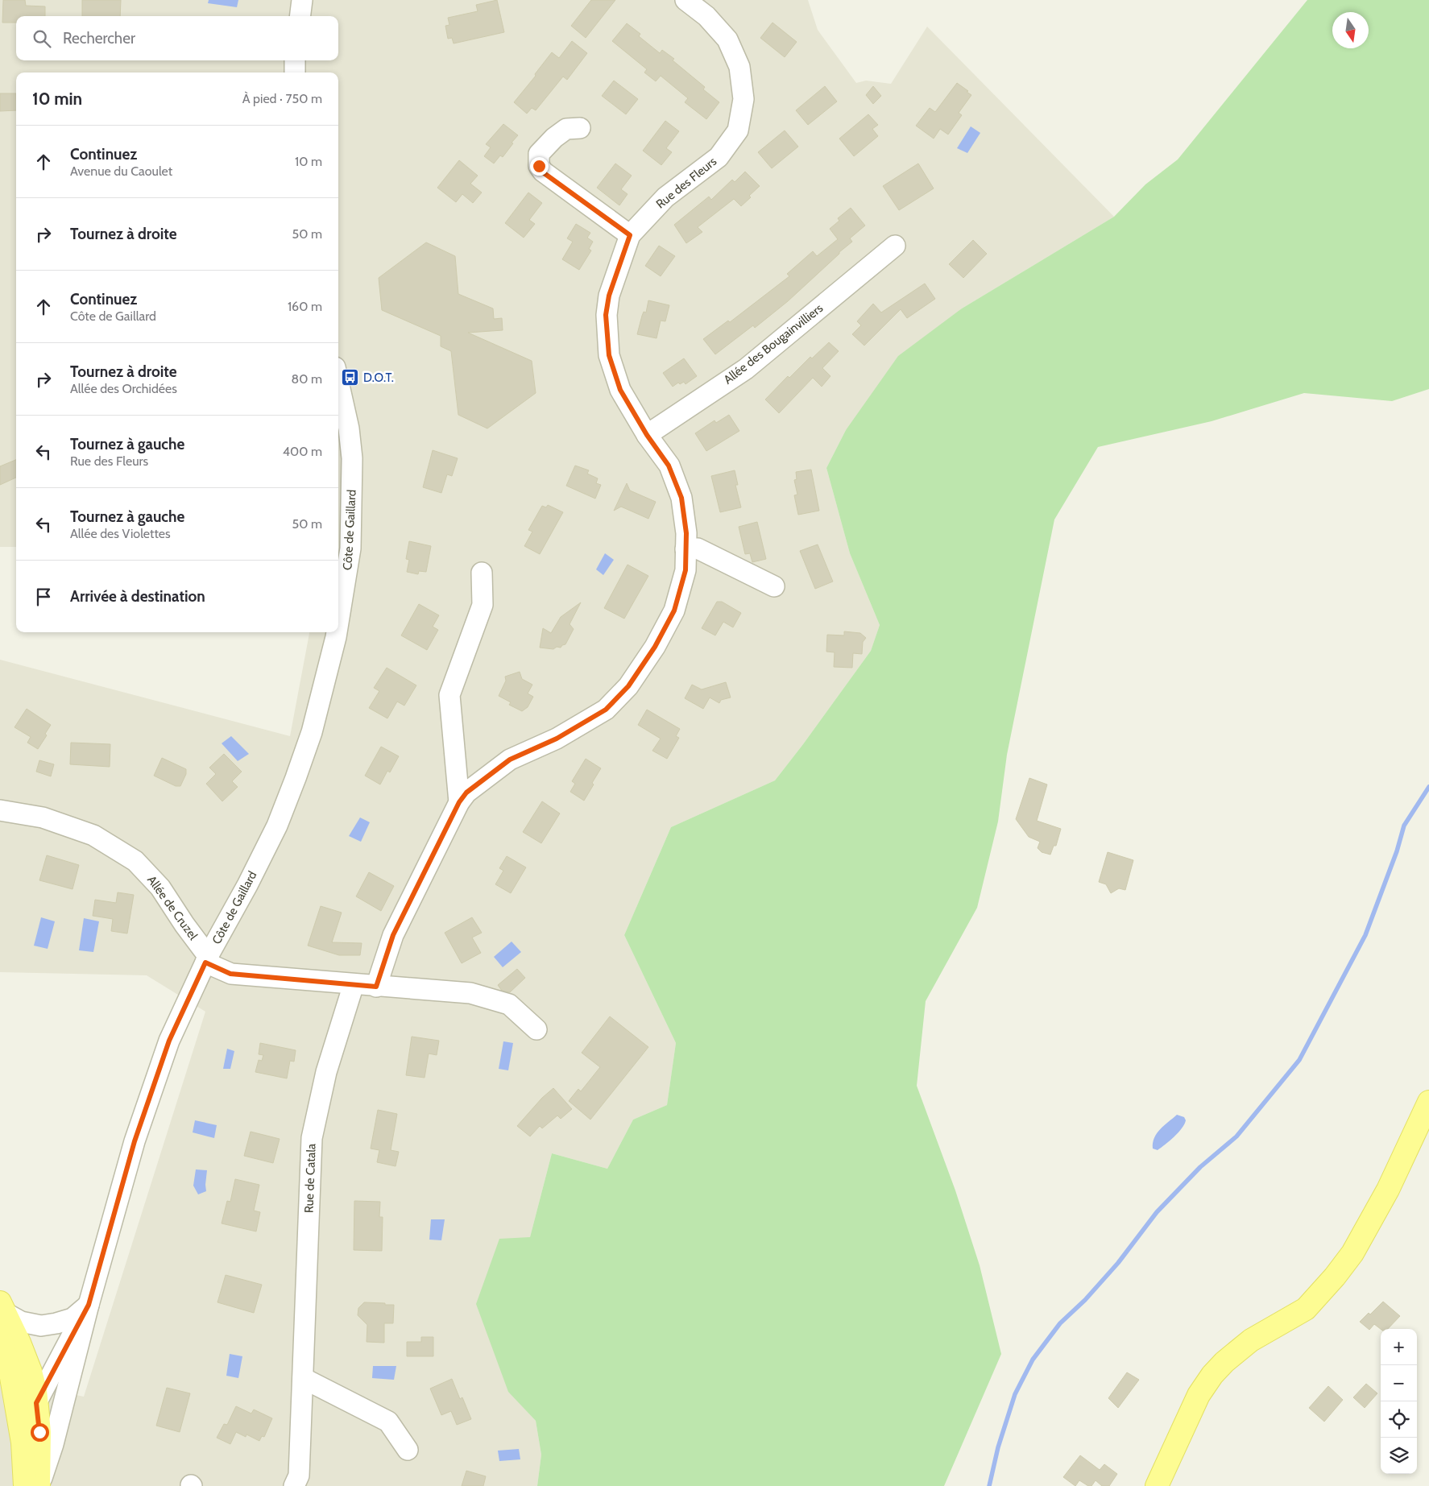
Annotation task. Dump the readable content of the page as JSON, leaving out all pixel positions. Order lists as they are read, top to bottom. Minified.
{"streets":{"street":["Rue des Fleurs","Allée des Bougainvilliers","Côte de Gaillard","Allée de Cruzel","Rue de Catala"]},"crossings":[["Rue des Fleurs","Allée des Bougainvilliers"],["Côte de Gaillard","Allée de Cruzel"]],"places":{"bus stop":["D.O.T."]},"north":"bottom","page":{"search":"Rechercher","heading":["10 min","À pied · 750 m"],"list":[["Continuez","Avenue du Caoulet","10 m"],["Tournez à droite","50 m"],["Continuez","Côte de Gaillard","160 m"],["Tournez à droite","Allée des Orchidées","80 m"],["Tournez à gauche","Rue des Fleurs","400 m"],["Tournez à gauche","Allée des Violettes","50 m"],"Arrivée à destination"],"map_buttons":["+","−"]}}
